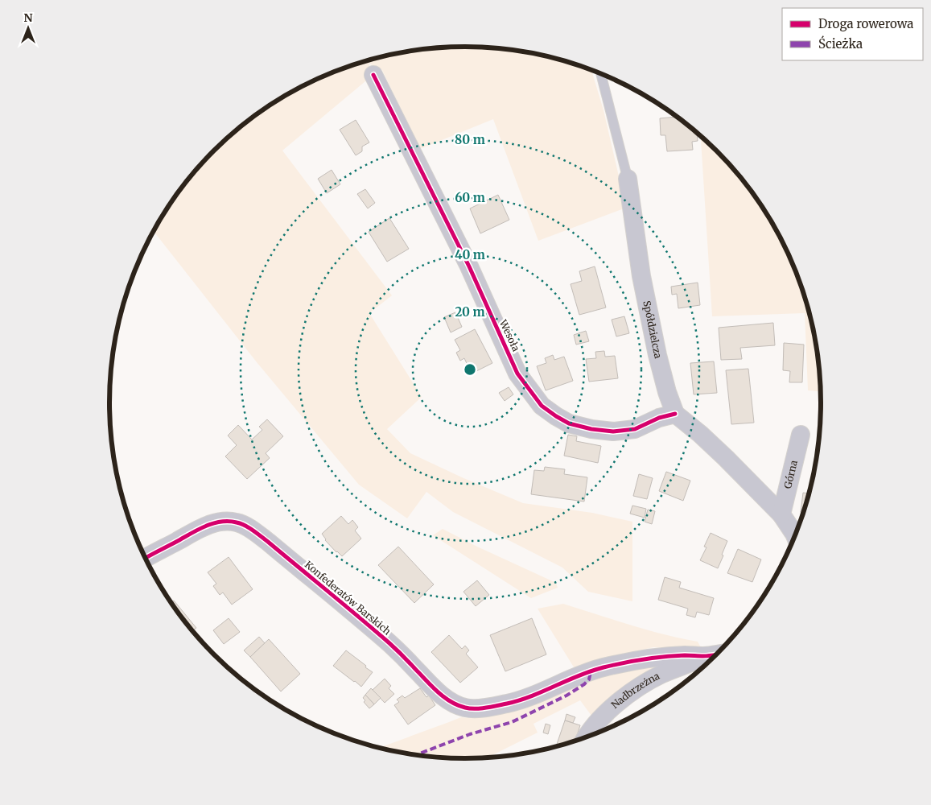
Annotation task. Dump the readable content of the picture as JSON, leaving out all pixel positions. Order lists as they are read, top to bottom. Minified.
{"streets":{"street":["Spółdzielcza","Wesoła","Górna","Konfederatów Barskich","Nadbrzeżna"]},"crossings":[["Spółdzielcza","Wesoła"],["Konfederatów Barskich","Nadbrzeżna"]],"legend":["Droga rowerowa","Ścieżka"],"north":"top","rings":["80 m","60 m","40 m","20 m"]}
